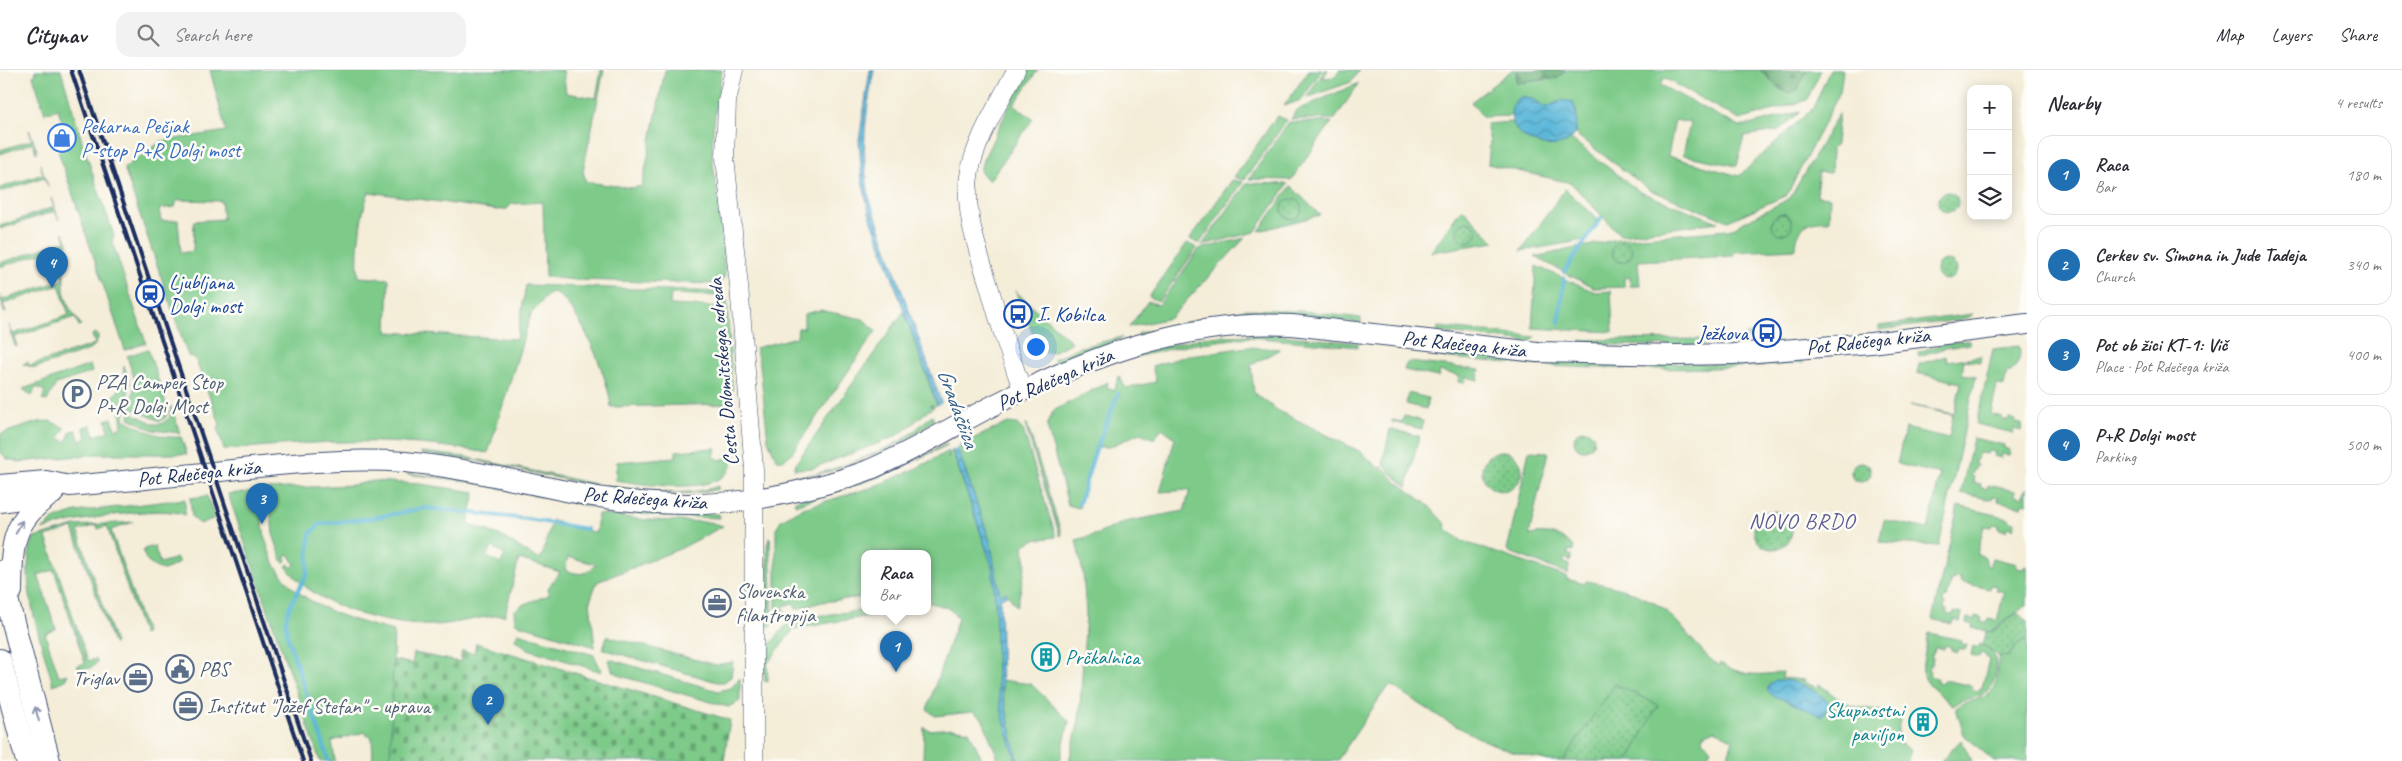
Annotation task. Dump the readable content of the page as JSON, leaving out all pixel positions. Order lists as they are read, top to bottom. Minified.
{"streets":{"main road":["Pot Rdečega križa"],"street":["Cesta Dolomitskega odreda"]},"crossings":[["Pot Rdečega križa","Cesta Dolomitskega odreda"]],"districts":["NOVO BRDO"],"water":["Gradaščica"],"places":{"shop":["Pekarna Pečjak P-stop P+R Dolgi most"],"station":["Ljubljana Dolgi most"],"bus stop":["I. Kobilca","Ježkova"],"parking":["PZA Camper Stop P+R Dolgi Most"],"office":["Slovenska filantropija","Triglav","Institut \"Jožef Stefan\" - uprava"],"building":["Prčkalnica","Skupnostni paviljon"],"public building":["PBS"]},"page":{"header":"Citynav","search":"Search here","nav":["Map","Layers","Share"],"heading":["Nearby","4 results"],"map_buttons":["+","−"],"list":[{"mark":"1","name":"Raca","note":"Bar","value":"180 m"},{"mark":"2","name":"Cerkev sv. Simona in Jude Tadeja","note":"Church","value":"340 m"},{"mark":"3","name":"Pot ob žici KT-1: Vič","note":"Place · Pot Rdečega križa","value":"400 m"},{"mark":"4","name":"P+R Dolgi most","note":"Parking","value":"500 m"}],"pins":["4","3","1","2"],"popup":["Raca","Bar"]}}
